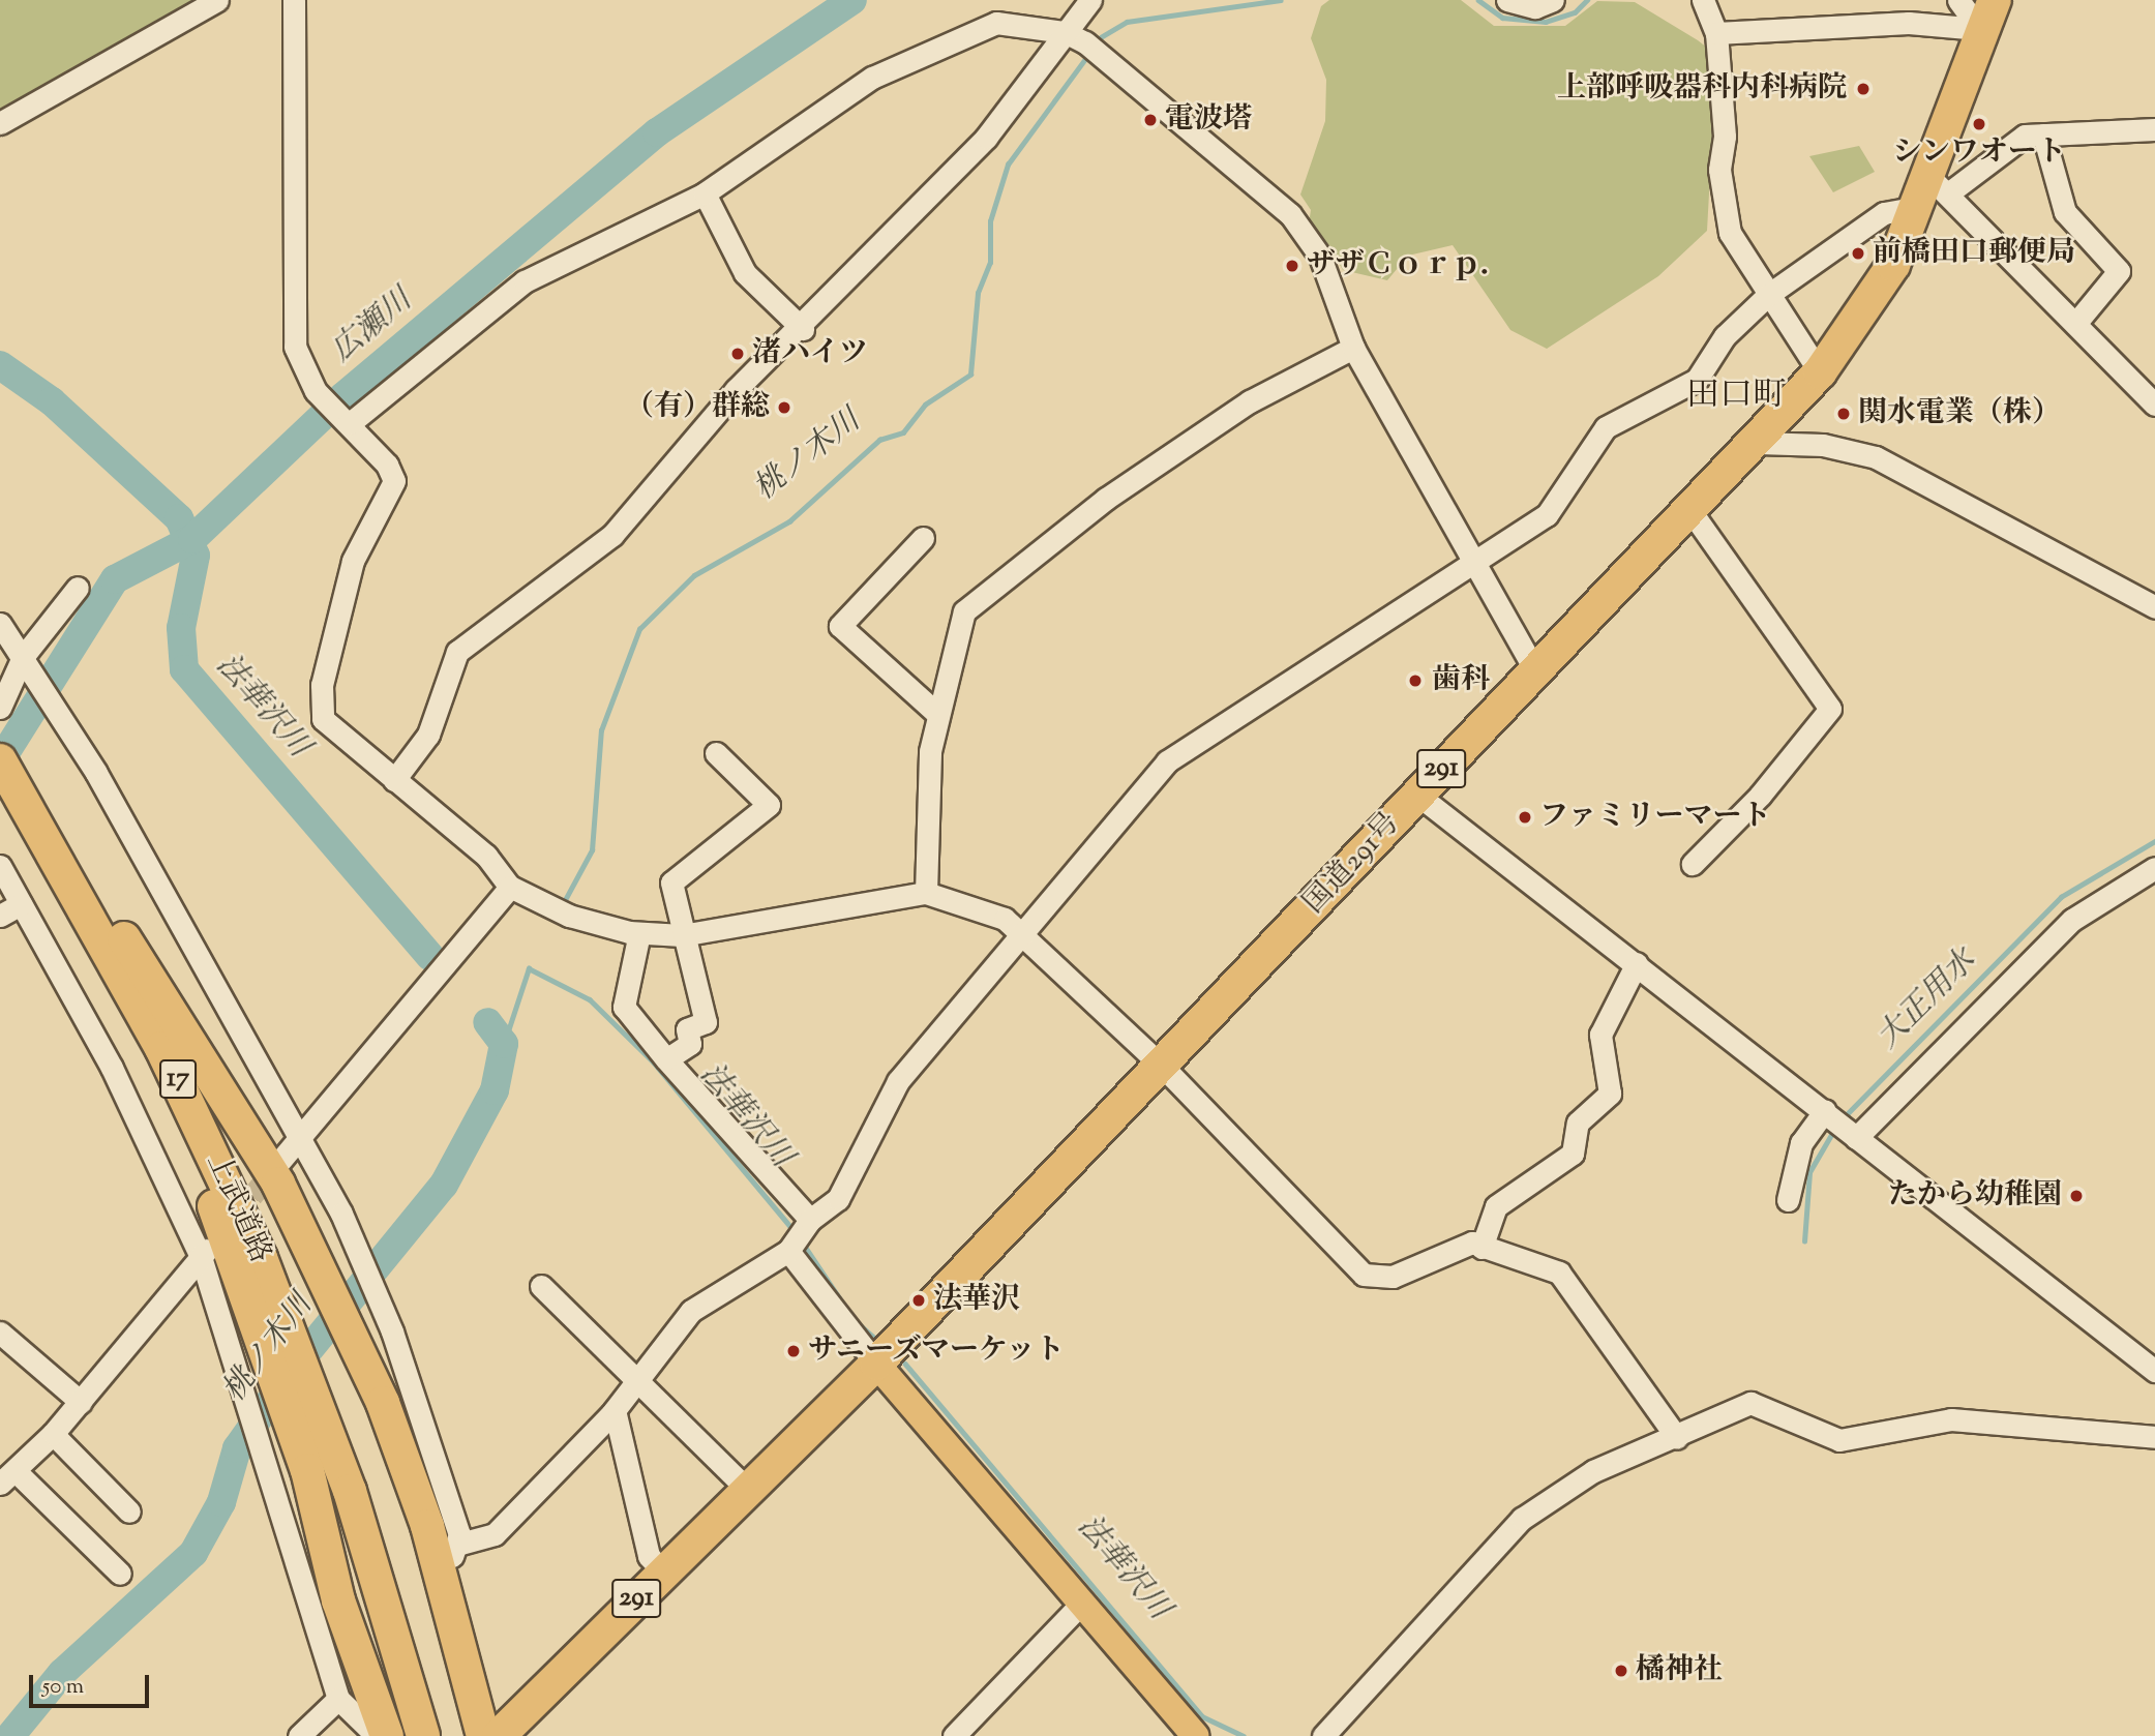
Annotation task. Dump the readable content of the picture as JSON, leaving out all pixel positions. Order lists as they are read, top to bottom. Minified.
{"streets":{"highway":["291","国道291号","17","上武道路"]},"crossings":[["17","上武道路"]],"districts":["田口町"],"water":["広瀬川","桃ノ木川","法華沢川","大正用水"],"places":["上部呼吸器科内科病院","電波塔","シンワオート","前橋田口郵便局","ザザＣｏｒｐ．","渚ハイツ","（有）群総","関水電業（株）","歯科","ファミリーマート","たから幼稚園","法華沢","サニーズマーケット","橘神社"],"scale_bar":"50 m"}
